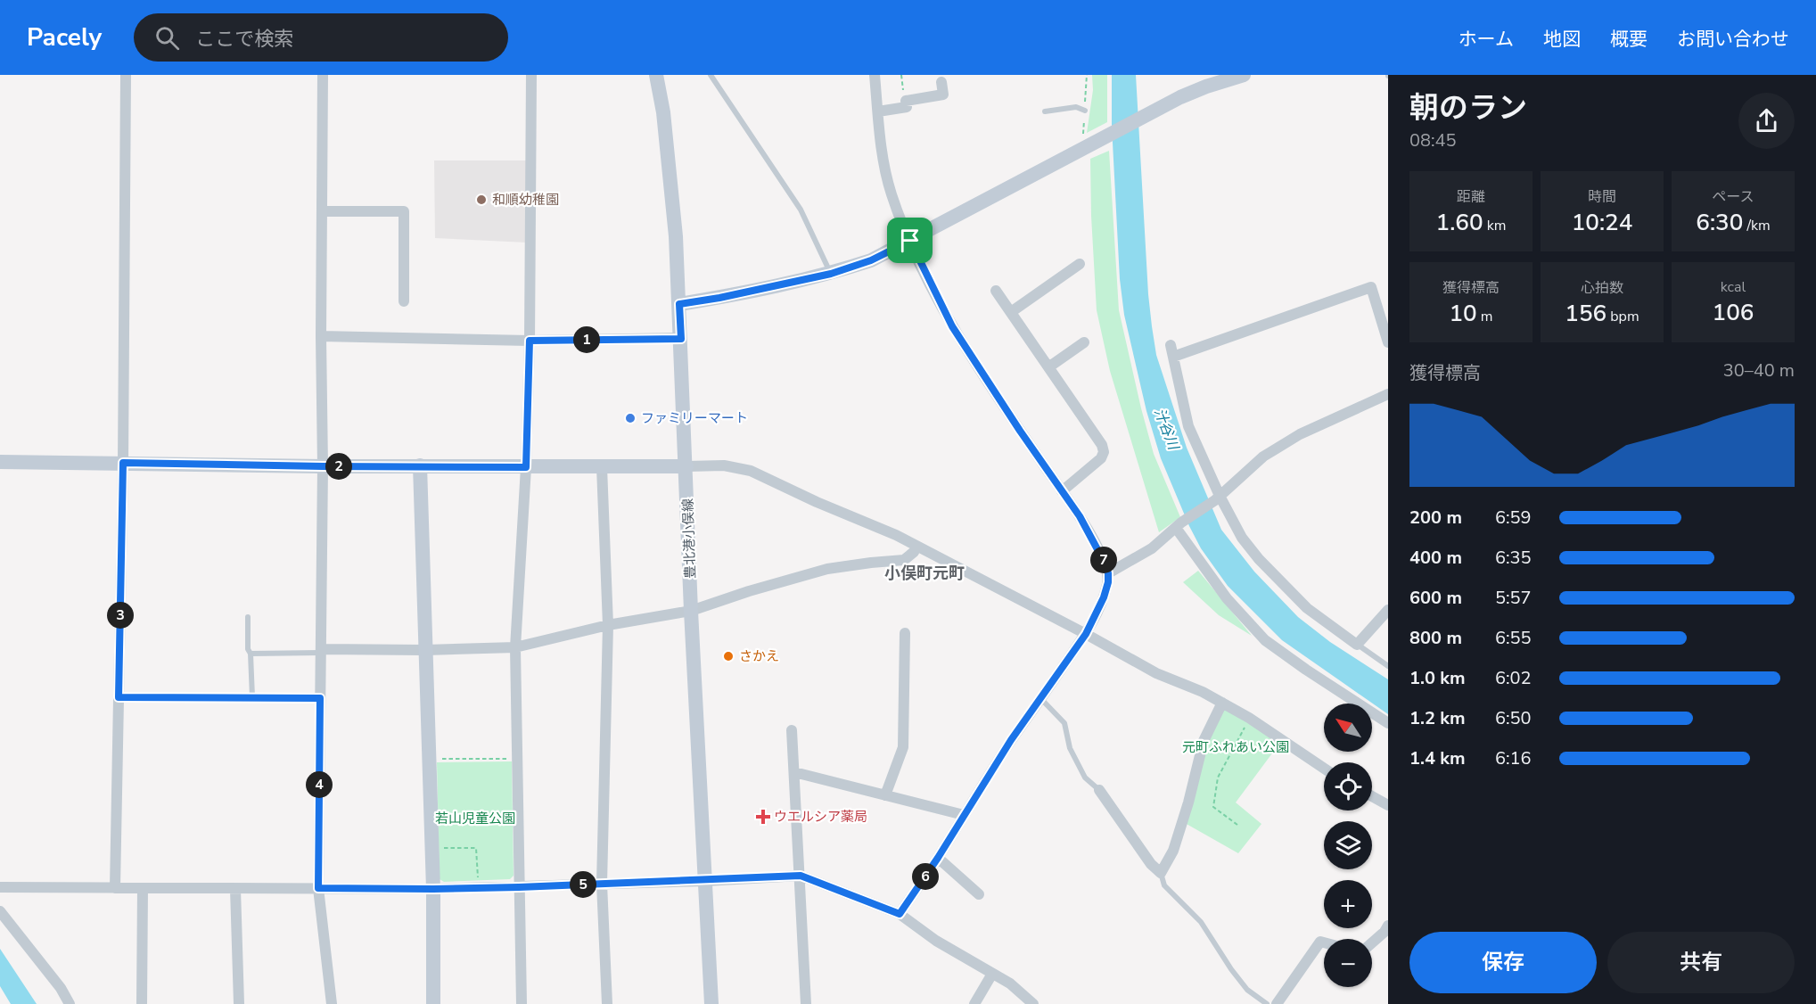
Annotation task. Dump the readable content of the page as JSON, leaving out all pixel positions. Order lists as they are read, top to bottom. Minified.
{"streets":{"street":["豊北港小俣線"]},"districts":["小俣町元町"],"water":["汁谷川"],"parks":["元町ふれあい公園","若山児童公園"],"places":{"other":["和順幼稚園","ファミリーマート","さかえ"],"health":["ウエルシア薬局"]},"north":"top left","page":{"header":"Pacely","search":"ここで検索","nav":["ホーム","地図","概要","お問い合わせ"],"heading":["朝のラン","08:45"],"stats":[["距離","1.60 km"],["時間","10:24"],["ペース","6:30 /km"],["獲得標高","10 m"],["心拍数","156 bpm"],["kcal","106"]],"pins":["1","2","7","3","4","6","5"],"chart":["獲得標高","30–40 m"],"list":[{"name":"200 m","note":"6:59"},{"name":"400 m","note":"6:35"},{"name":"600 m","note":"5:57"},{"name":"800 m","note":"6:55"},{"name":"1.0 km","note":"6:02"},{"name":"1.2 km","note":"6:50"},{"name":"1.4 km","note":"6:16"}],"map_buttons":["+","−"],"buttons":["保存","共有"]}}
